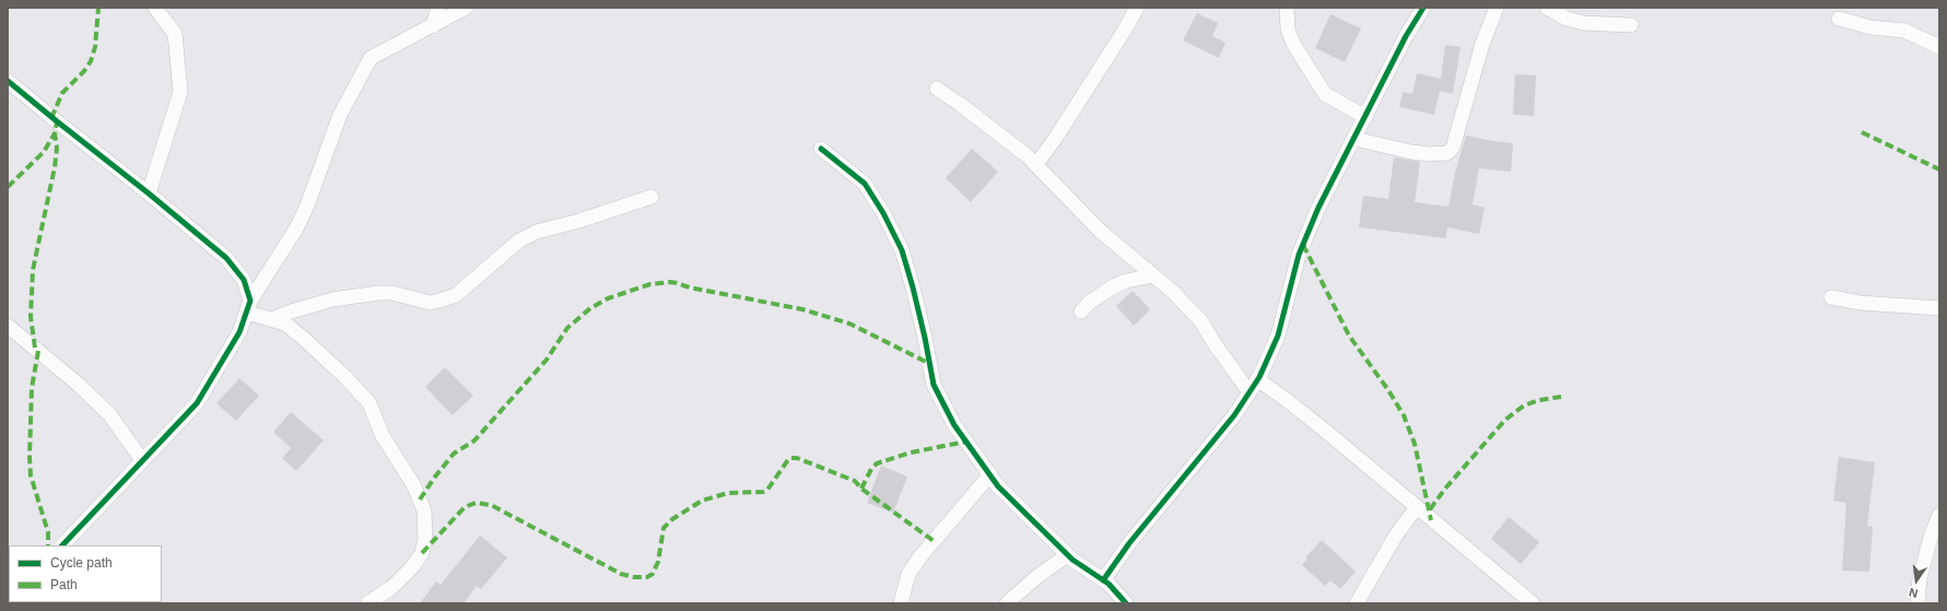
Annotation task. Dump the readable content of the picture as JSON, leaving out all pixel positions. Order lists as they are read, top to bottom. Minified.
{"legend":["Cycle path","Path"],"north":"bottom"}
